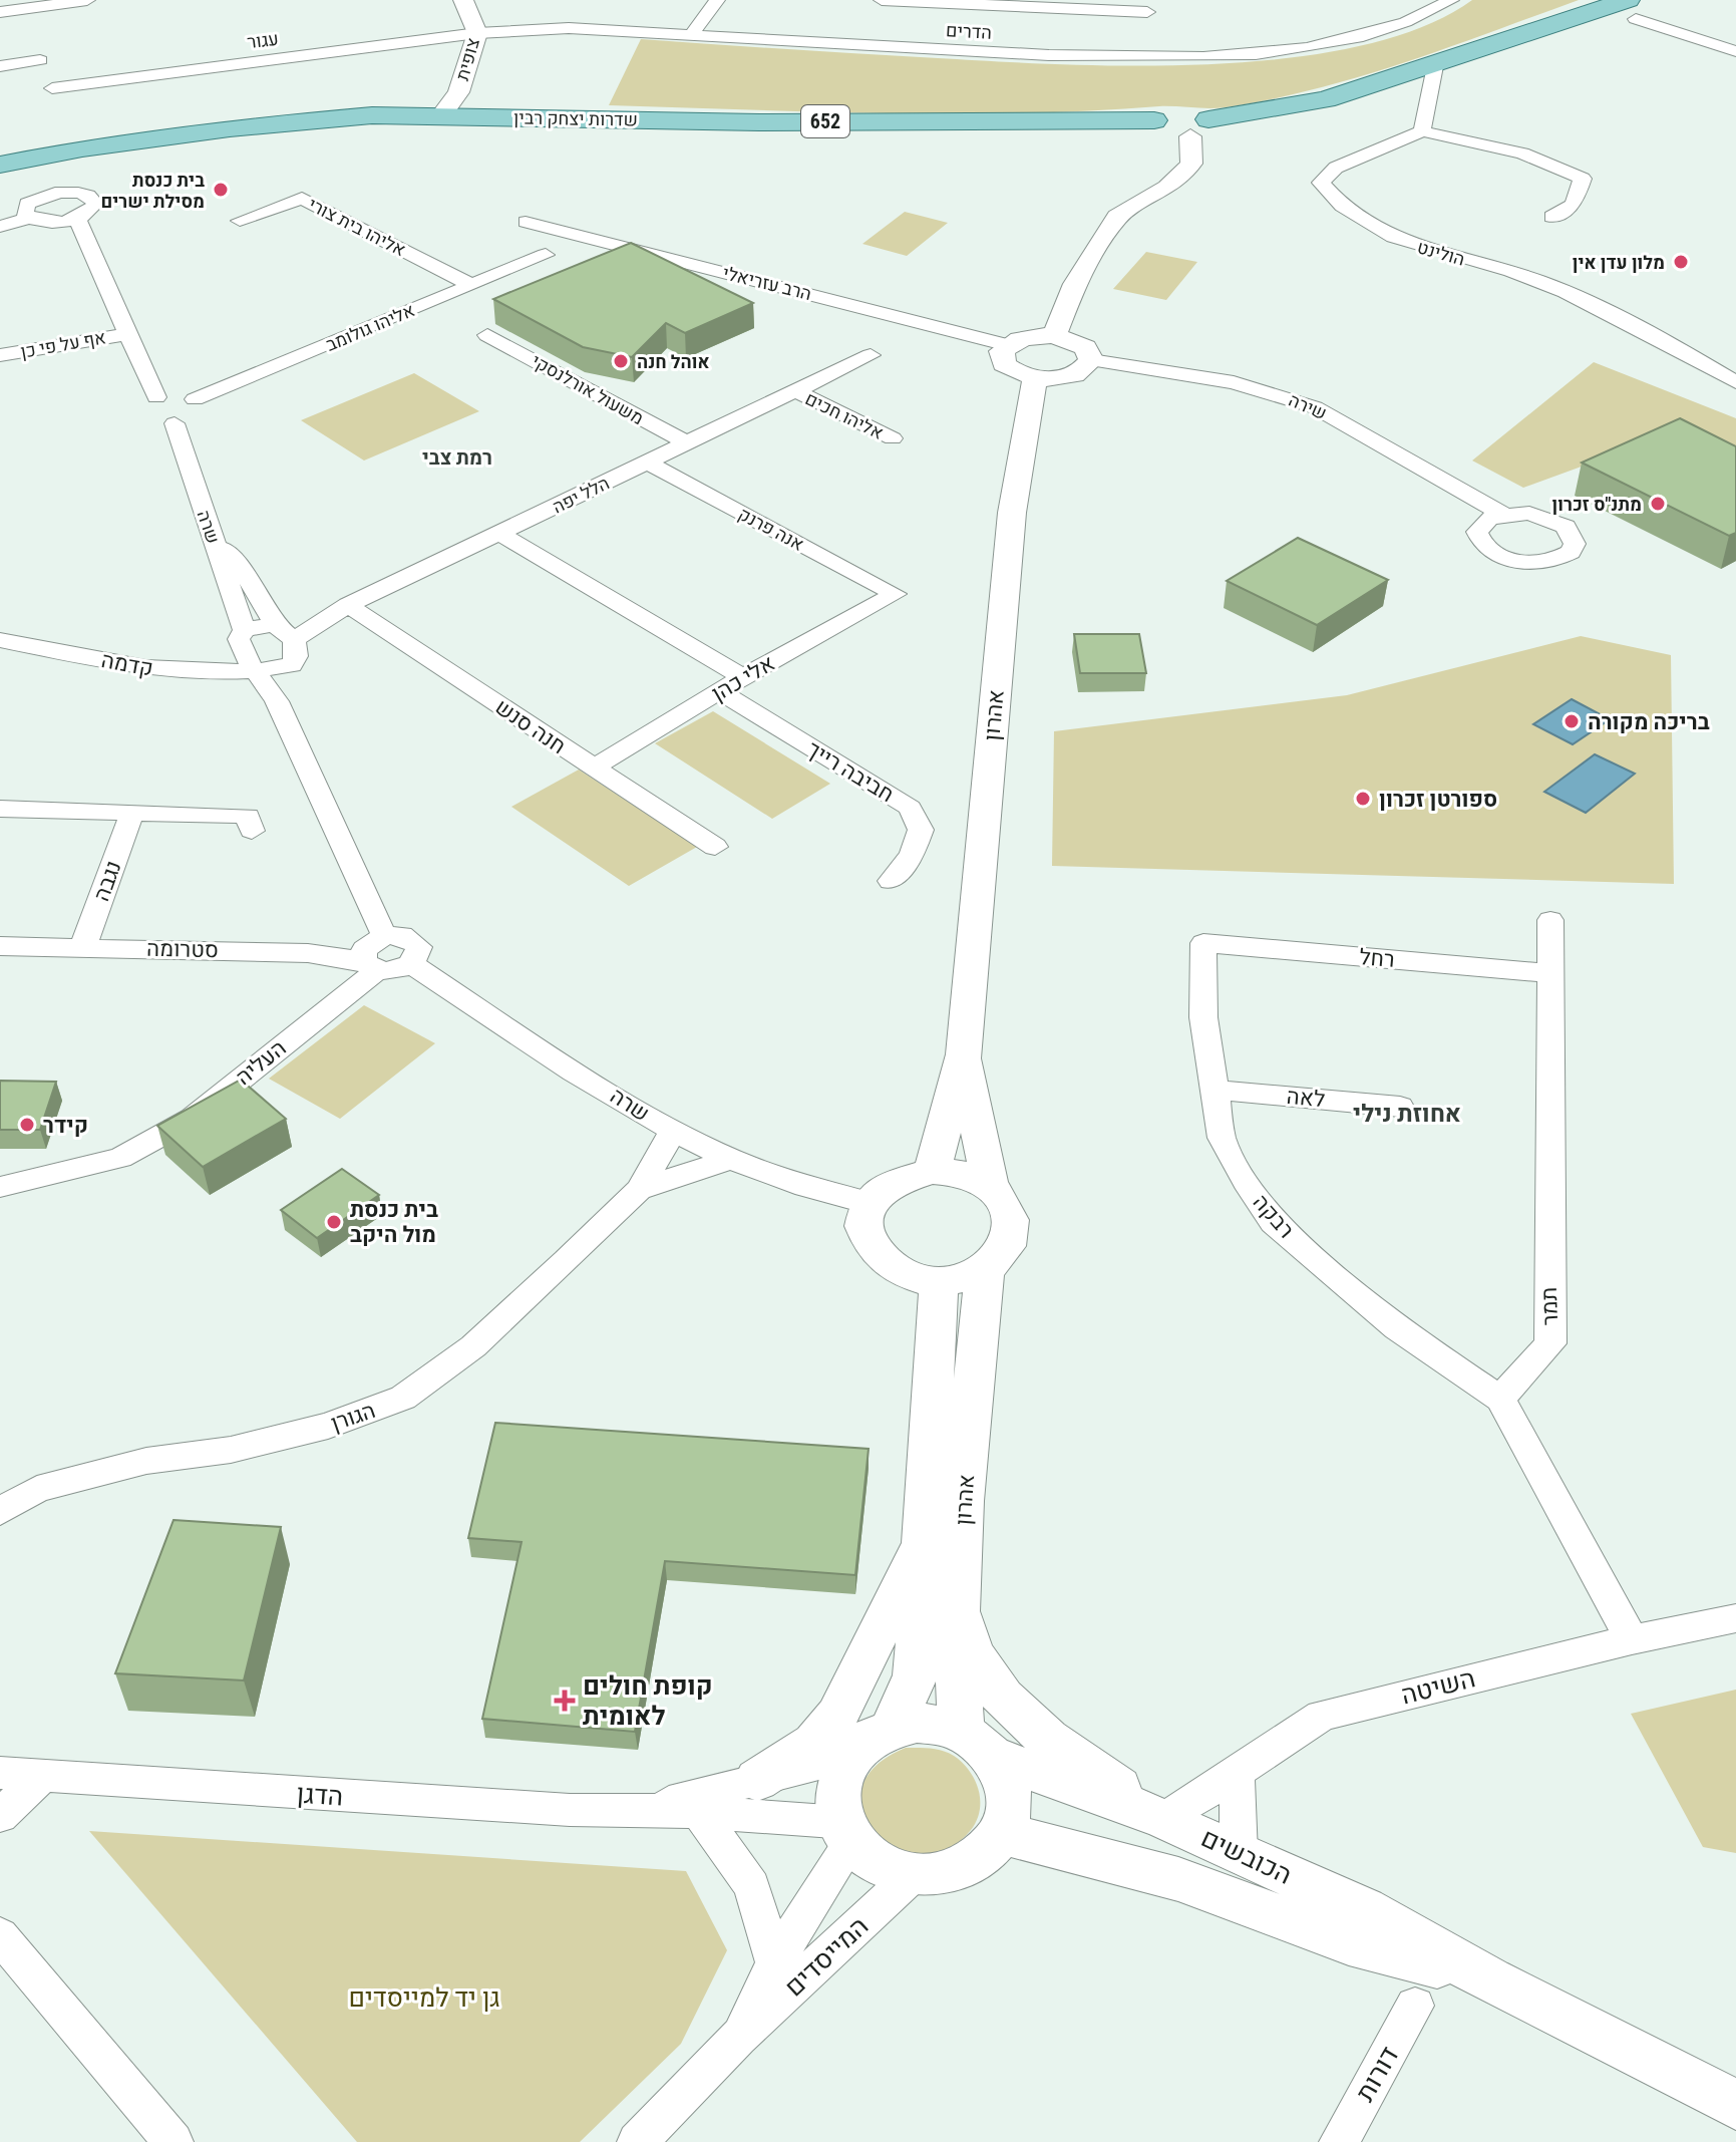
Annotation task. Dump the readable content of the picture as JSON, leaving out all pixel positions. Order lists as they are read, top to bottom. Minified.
{"streets":{"main road":["שדרות יצחק רבין","652"],"street":["הדרים","עגור","צופית","אליהו בית צורי","הולינט","הרב עזריאלי","אליהו גולומב","אף על פי כן","משעול אורלנסקי","שירה","אליהו חכים","הלל יפה","שרה","אנה פרנק","קדמה","אלי כהן","אהרון","חנה סנש","חביבה רייך","נגבה","סטרומה","רחל","העליה","לאה","רבקה","תמר","הגורן","השיטה","הדגן","הכובשים","המייסדים","דורות"]},"crossings":[["הדרים","עגור"],["הדרים","צופית"],["עגור","צופית"],["צופית","שדרות יצחק רבין"],["אליהו בית צורי","אליהו גולומב"],["אף על פי כן","שרה"],["משעול אורלנסקי","הלל יפה"],["אליהו חכים","הלל יפה"],["הלל יפה","שרה"],["הלל יפה","אנה פרנק"],["הלל יפה","קדמה"],["הלל יפה","חנה סנש"],["שרה","קדמה"],["שרה","אהרון"],["שרה","סטרומה"],["שרה","העליה"],["שרה","הגורן"],["אנה פרנק","אלי כהן"],["אלי כהן","חנה סנש"],["אלי כהן","חביבה רייך"],["אהרון","הדגן"],["אהרון","הכובשים"],["אהרון","המייסדים"],["נגבה","סטרומה"],["סטרומה","העליה"],["רחל","רבקה"],["רחל","תמר"],["לאה","רבקה"],["רבקה","תמר"],["השיטה","הכובשים"],["הדגן","הכובשים"],["הדגן","המייסדים"],["הכובשים","המייסדים"]],"districts":["רמת צבי","אחוזת נילי"],"parks":["גן יד למייסדים"],"places":{"other":["בית כנסת מסילת ישרים","מלון עדן אין","אוהל חנה","מתנ\"ס זכרון","בריכה מקורה","ספורטן זכרון","קידר","בית כנסת מול היקב"],"health":["קופת חולים לאומית"]}}
